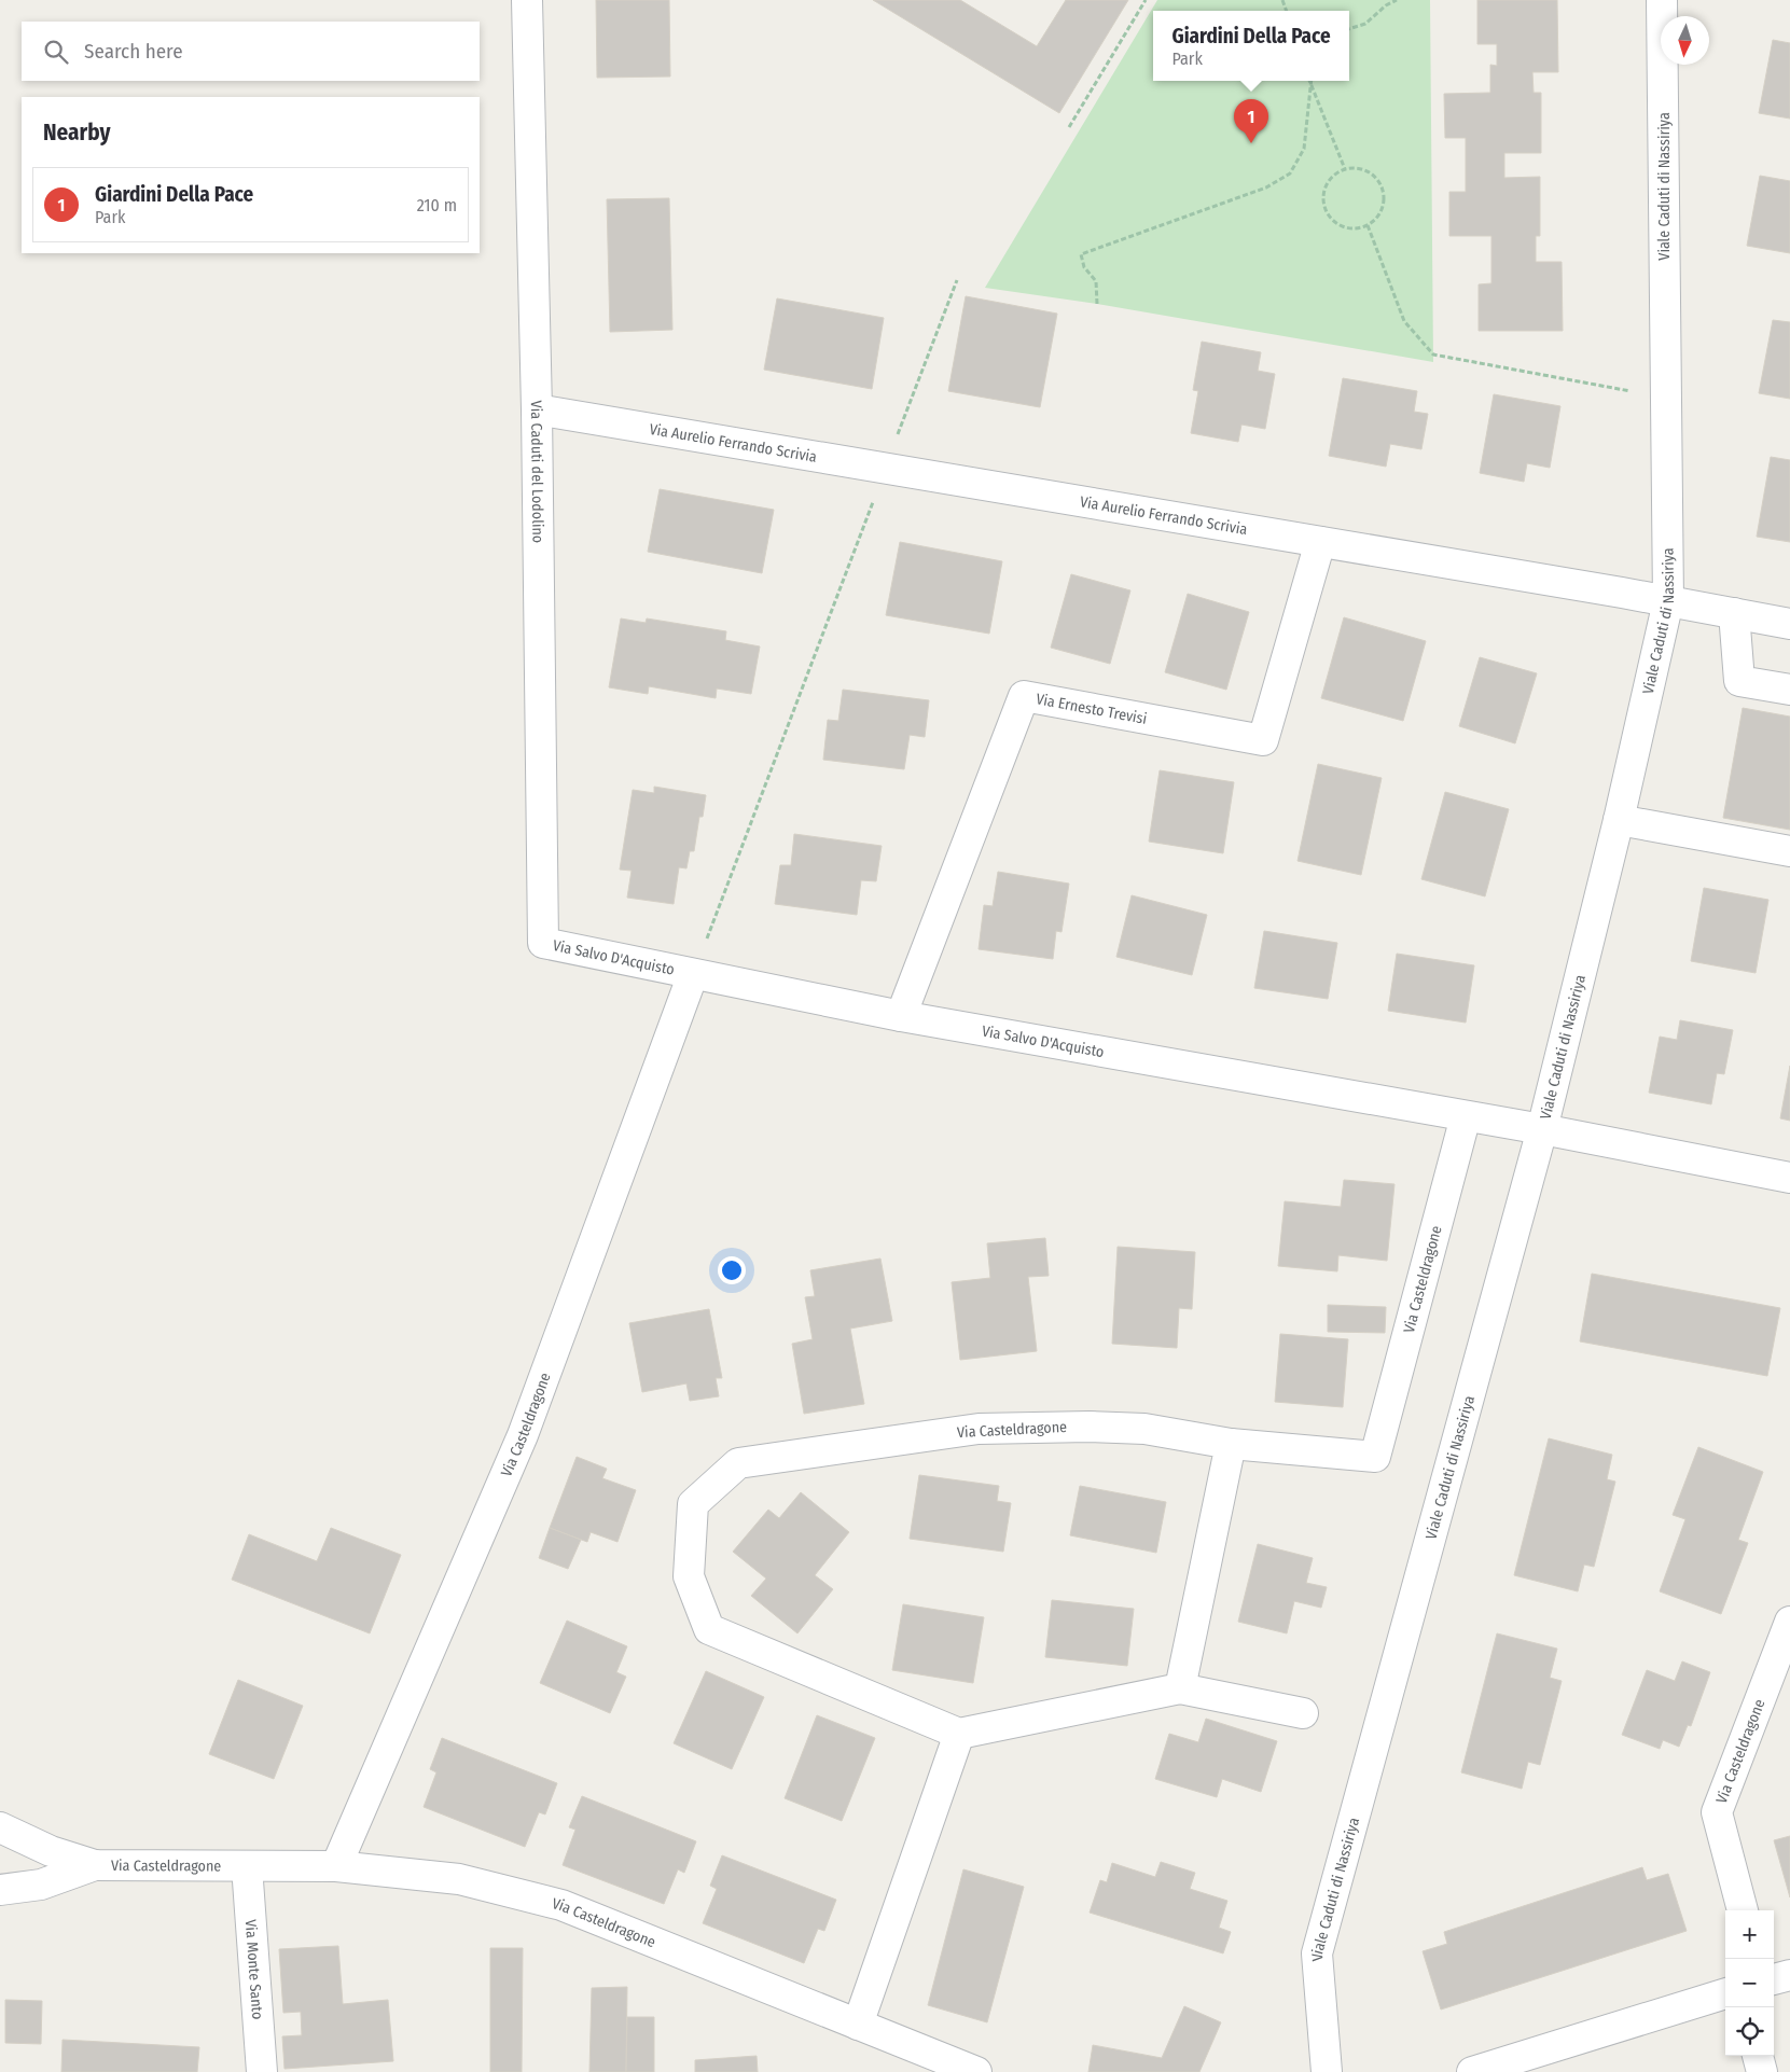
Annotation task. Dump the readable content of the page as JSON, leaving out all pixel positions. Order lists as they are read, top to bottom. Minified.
{"streets":{"street":["Viale Caduti di Nassiriya","Via Aurelio Ferrando Scrivia","Via Caduti del Lodolino","Via Ernesto Trevisi","Via Salvo D'Acquisto","Via Casteldragone","Via Monte Santo"]},"crossings":[["Viale Caduti di Nassiriya","Via Aurelio Ferrando Scrivia"],["Viale Caduti di Nassiriya","Via Salvo D'Acquisto"],["Via Aurelio Ferrando Scrivia","Via Caduti del Lodolino"],["Via Aurelio Ferrando Scrivia","Via Ernesto Trevisi"],["Via Caduti del Lodolino","Via Salvo D'Acquisto"],["Via Ernesto Trevisi","Via Salvo D'Acquisto"],["Via Salvo D'Acquisto","Via Casteldragone"],["Via Casteldragone","Via Monte Santo"]],"north":"bottom","page":{"popup":["Giardini Della Pace","Park"],"search":"Search here","heading":"Nearby","pins":"1","list":[{"mark":"1","name":"Giardini Della Pace","note":"Park","value":"210 m"}],"map_buttons":["+","−"]}}
